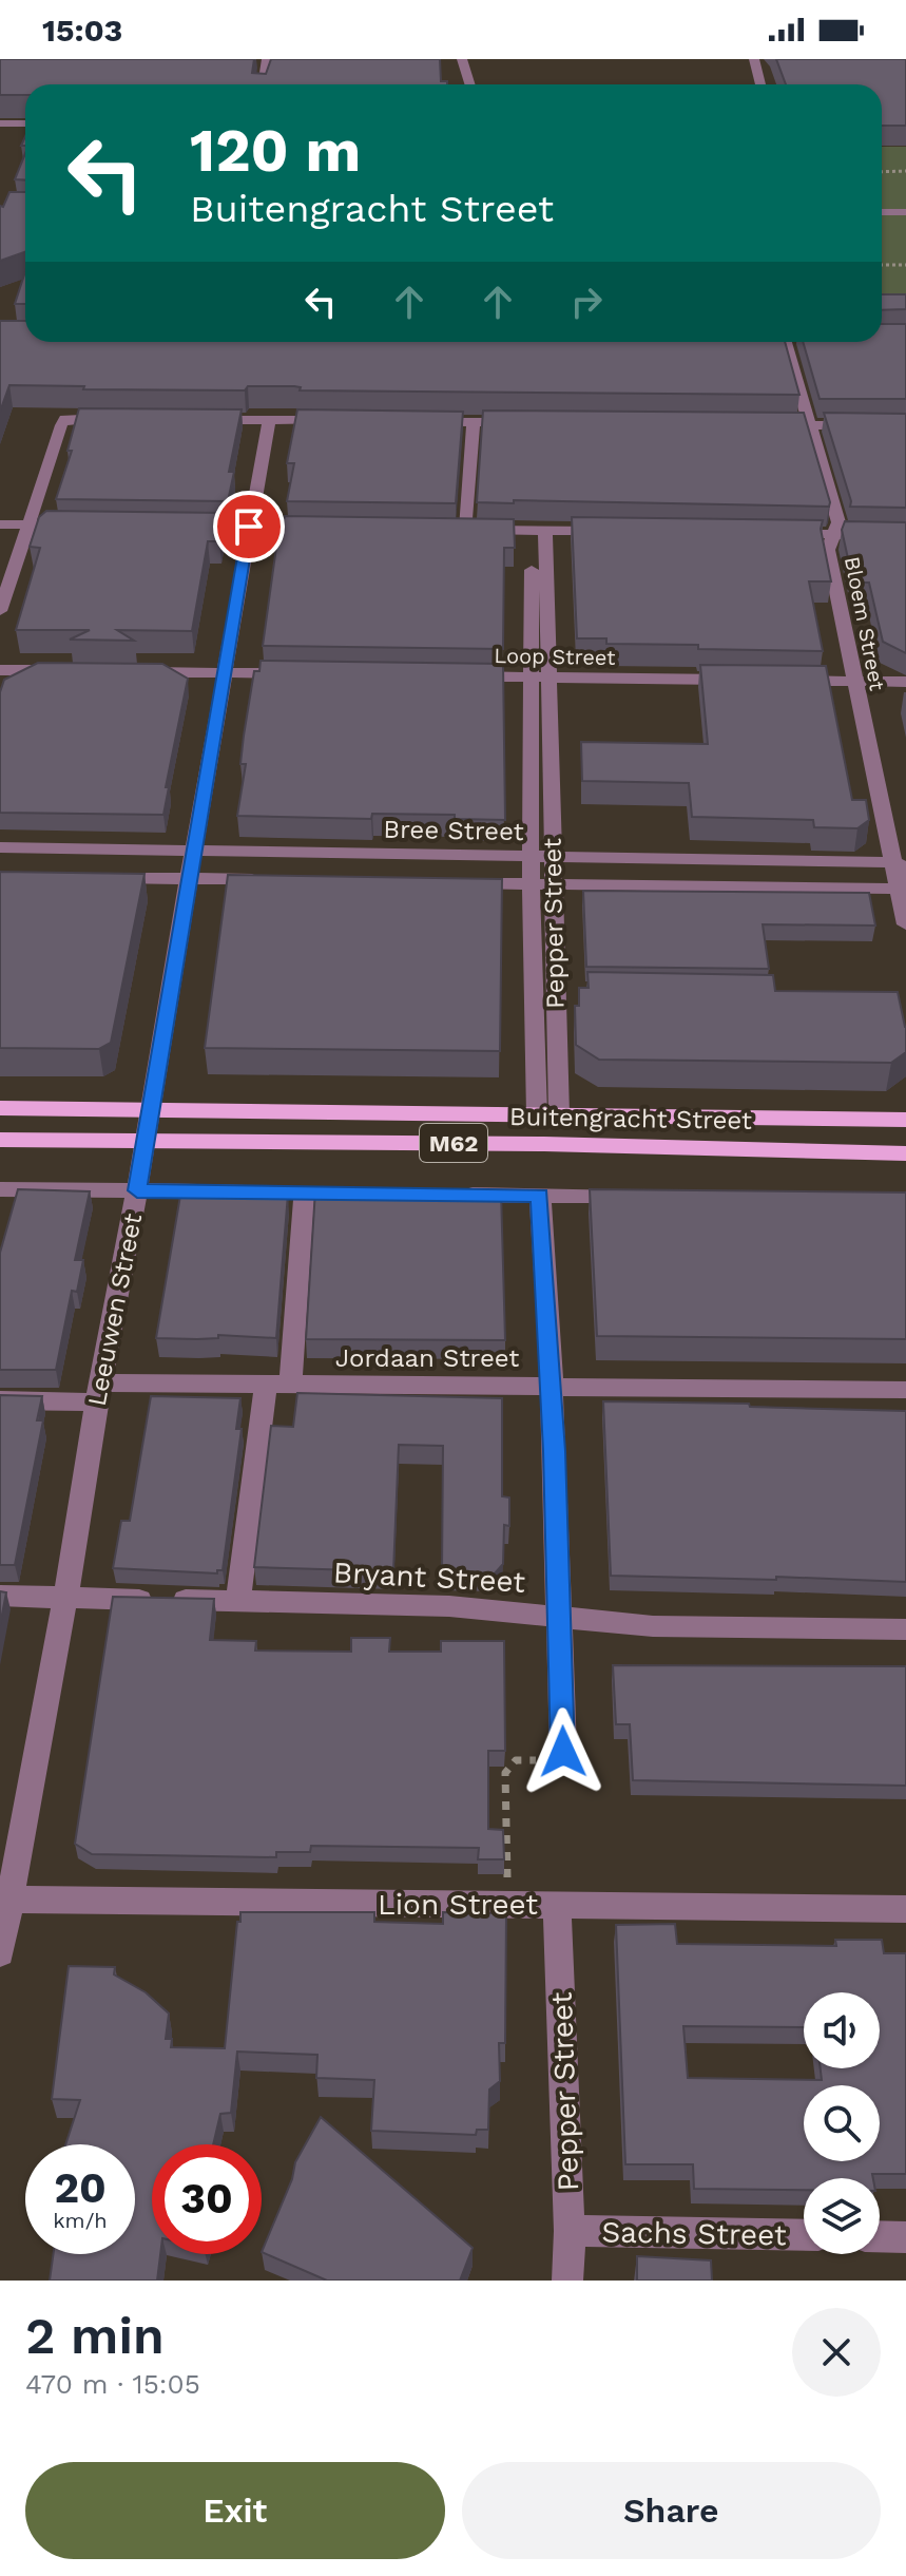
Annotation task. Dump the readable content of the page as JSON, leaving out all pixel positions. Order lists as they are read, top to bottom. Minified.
{"streets":{"main road":["Buitengracht Street","M62"],"street":["Bloem Street","Loop Street","Bree Street","Pepper Street","Leeuwen Street","Jordaan Street","Bryant Street","Lion Street","Sachs Street"]},"crossings":[["Bloem Street","Bree Street"],["Loop Street","Pepper Street"],["Bree Street","Pepper Street"],["Bree Street","Leeuwen Street"],["Pepper Street","Buitengracht Street"],["Pepper Street","Lion Street"],["Pepper Street","Sachs Street"],["Buitengracht Street","Leeuwen Street"],["Leeuwen Street","Jordaan Street"],["Leeuwen Street","Bryant Street"],["Leeuwen Street","Lion Street"]],"page":{"status":"15:03","turn":["120 m","Buitengracht Street"],"speed":"20 km/h","limit":"30","heading":["2 min","470 m · 15:05"],"buttons":["Exit","Share"]}}
